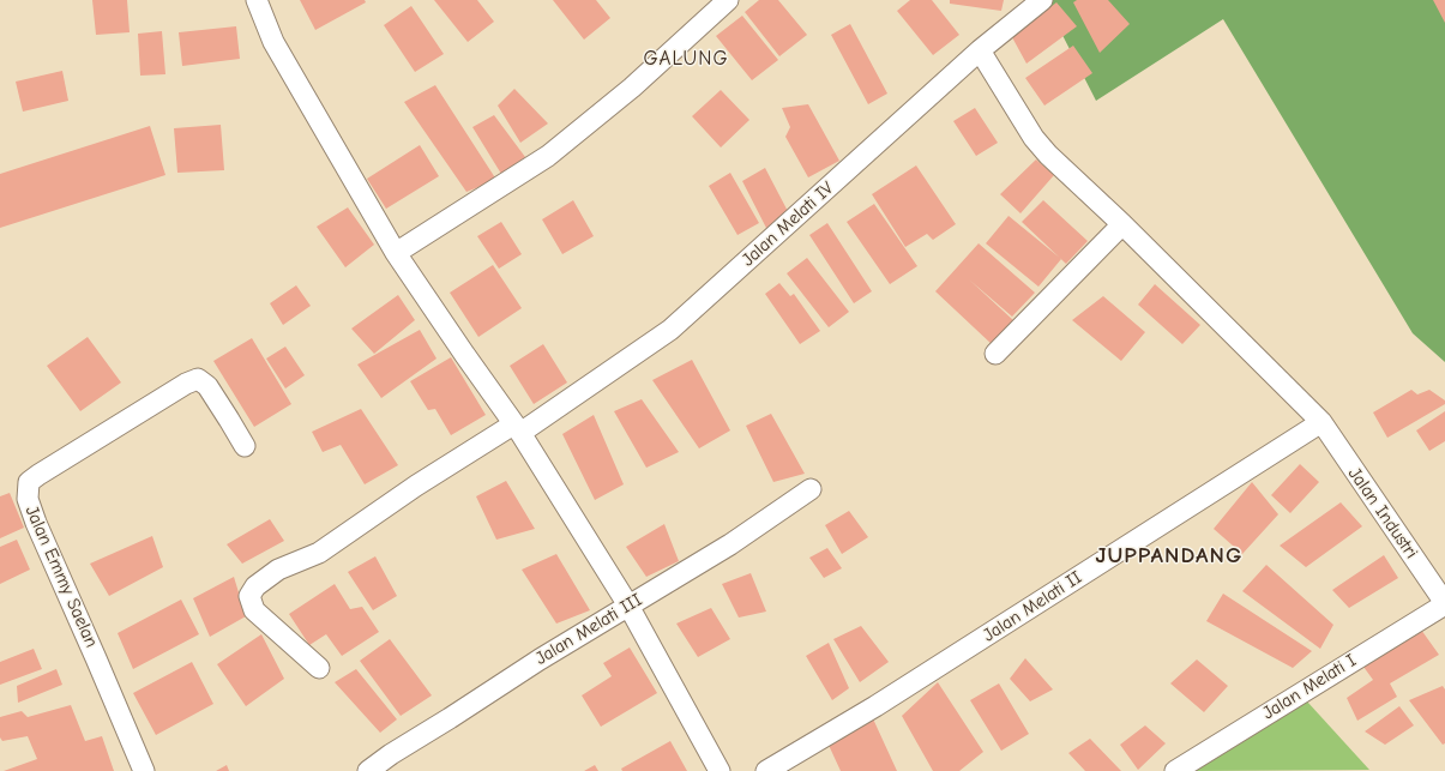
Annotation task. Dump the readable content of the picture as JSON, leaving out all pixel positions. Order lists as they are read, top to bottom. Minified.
{"streets":{"street":["Jalan Melati IV","Jalan Industri","Jalan Emmy Saelan","Jalan Melati II","Jalan Melati III","Jalan Melati I"]},"crossings":[["Jalan Melati IV","Jalan Industri"],["Jalan Industri","Jalan Melati II"],["Jalan Industri","Jalan Melati I"]],"districts":["GALUNG","JUPPANDANG"]}
